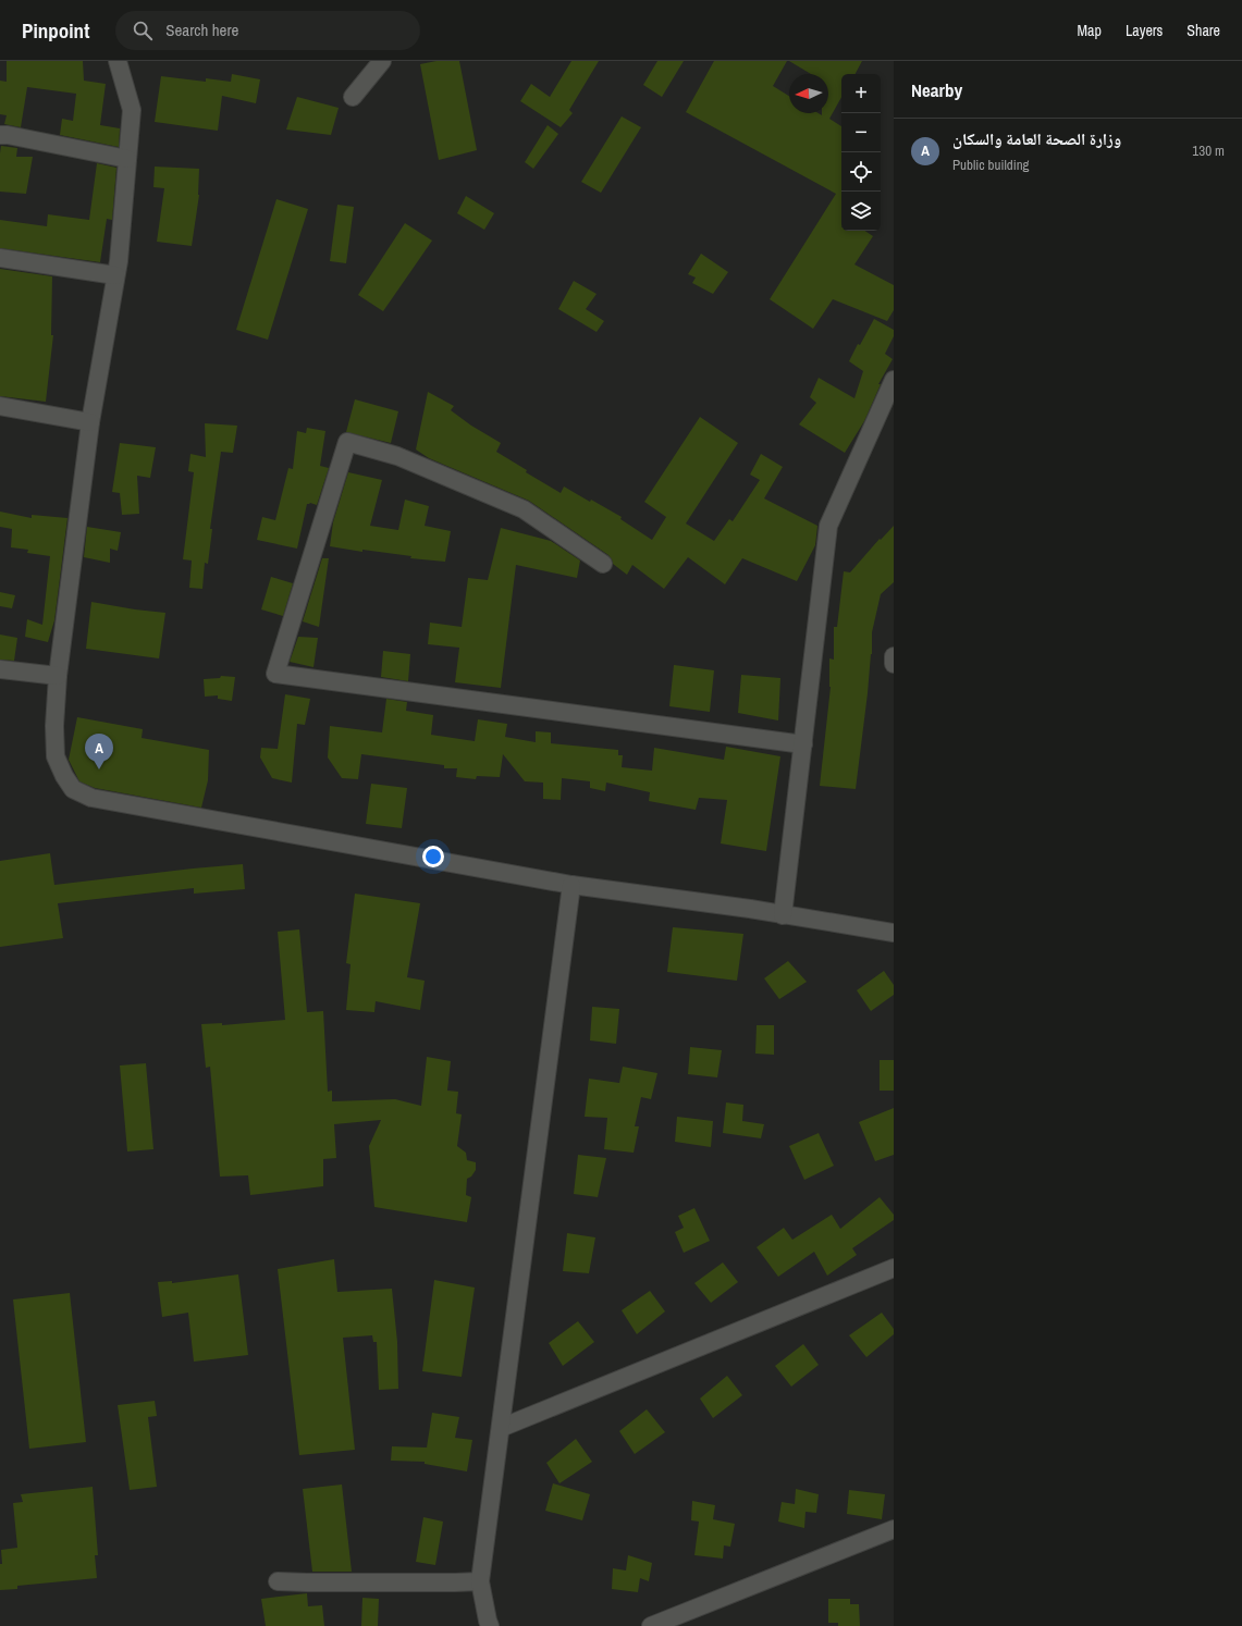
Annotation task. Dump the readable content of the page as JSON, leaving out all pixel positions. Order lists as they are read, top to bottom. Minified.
{"north":"left","page":{"header":"Pinpoint","search":"Search here","nav":["Map","Layers","Share"],"heading":"Nearby","map_buttons":["+","−"],"list":[{"mark":"A","name":"وزارة الصحة العامة والسكان","note":"Public building","value":"130 m"}],"pins":"A"}}
